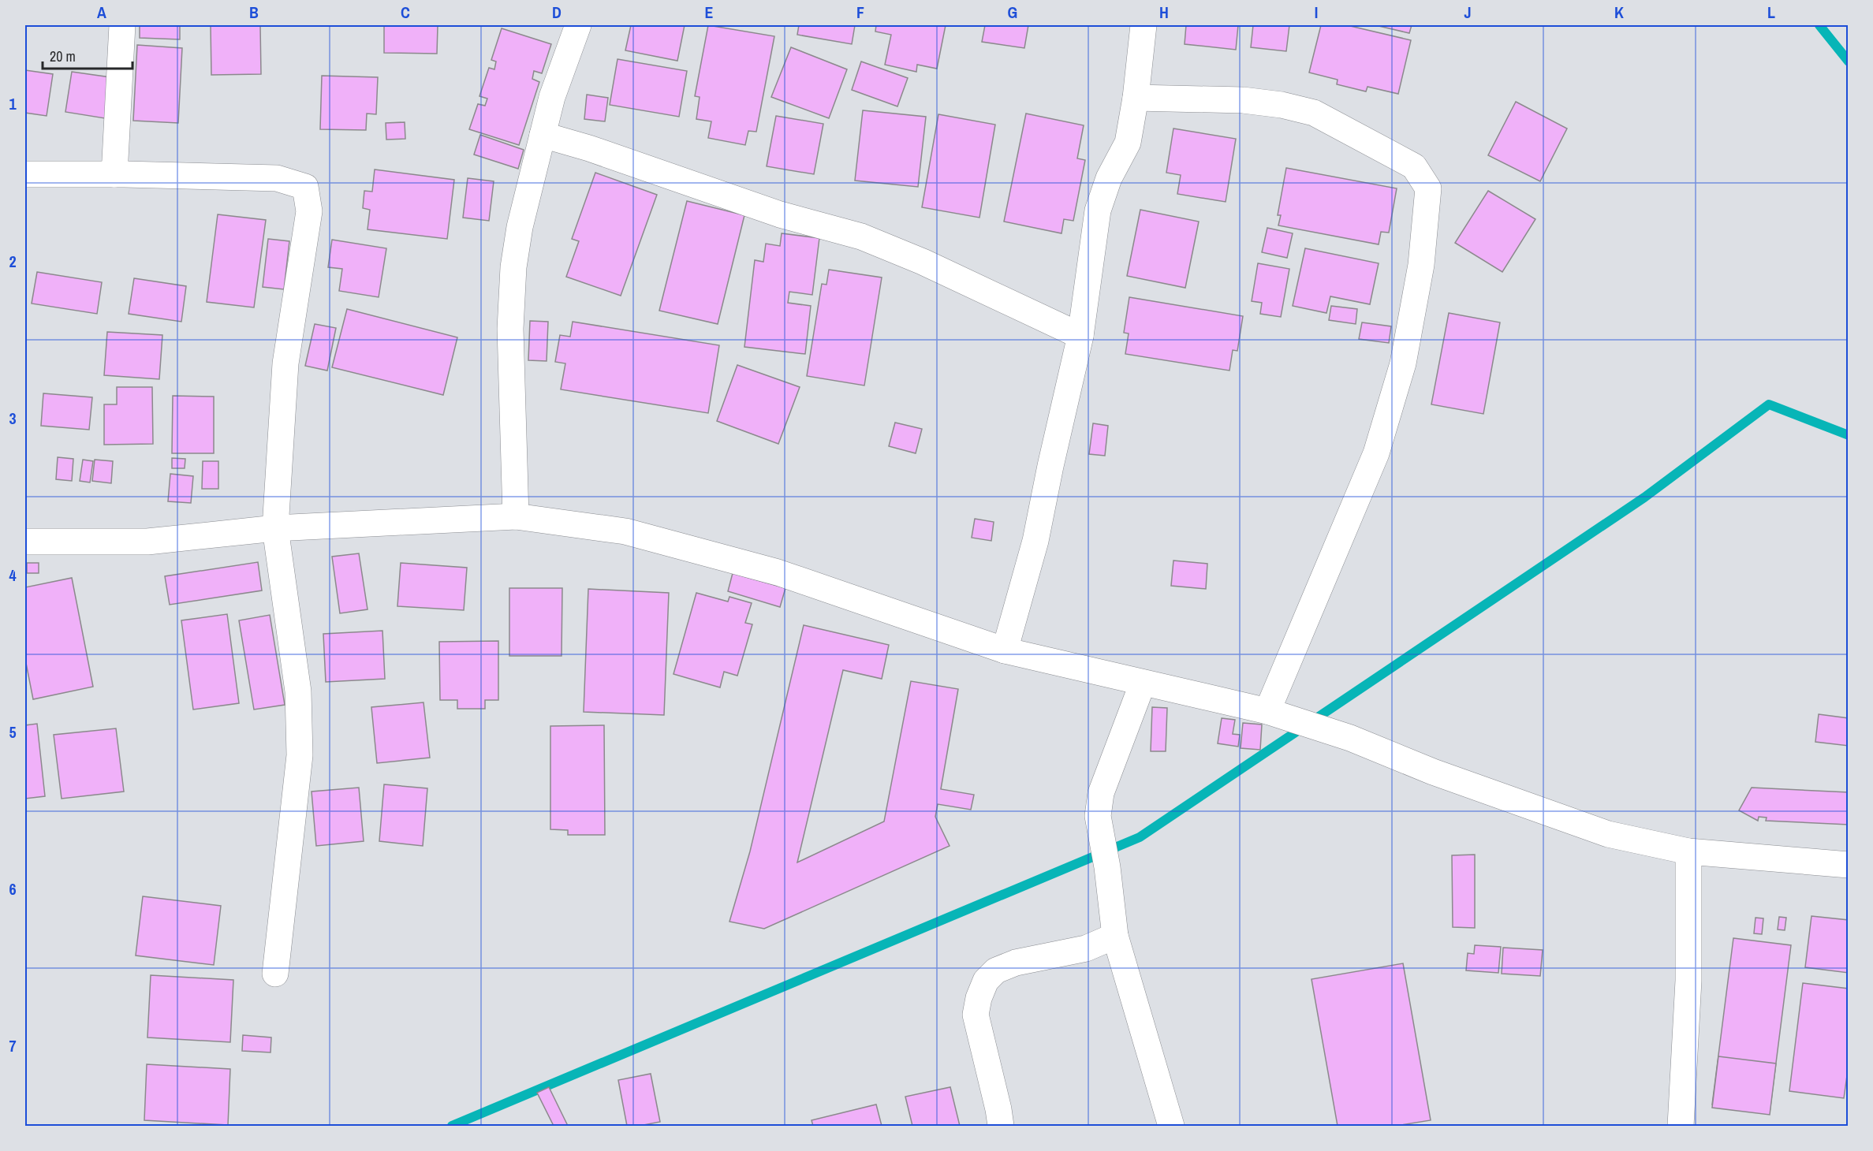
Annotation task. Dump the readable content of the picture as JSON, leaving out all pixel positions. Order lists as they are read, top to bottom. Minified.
{"scale_bar":"20 m","grid":{"columns":["A","B","C","D","E","F","G","H","I","J","K","L"],"rows":["1","2","3","4","5","6","7"]}}
